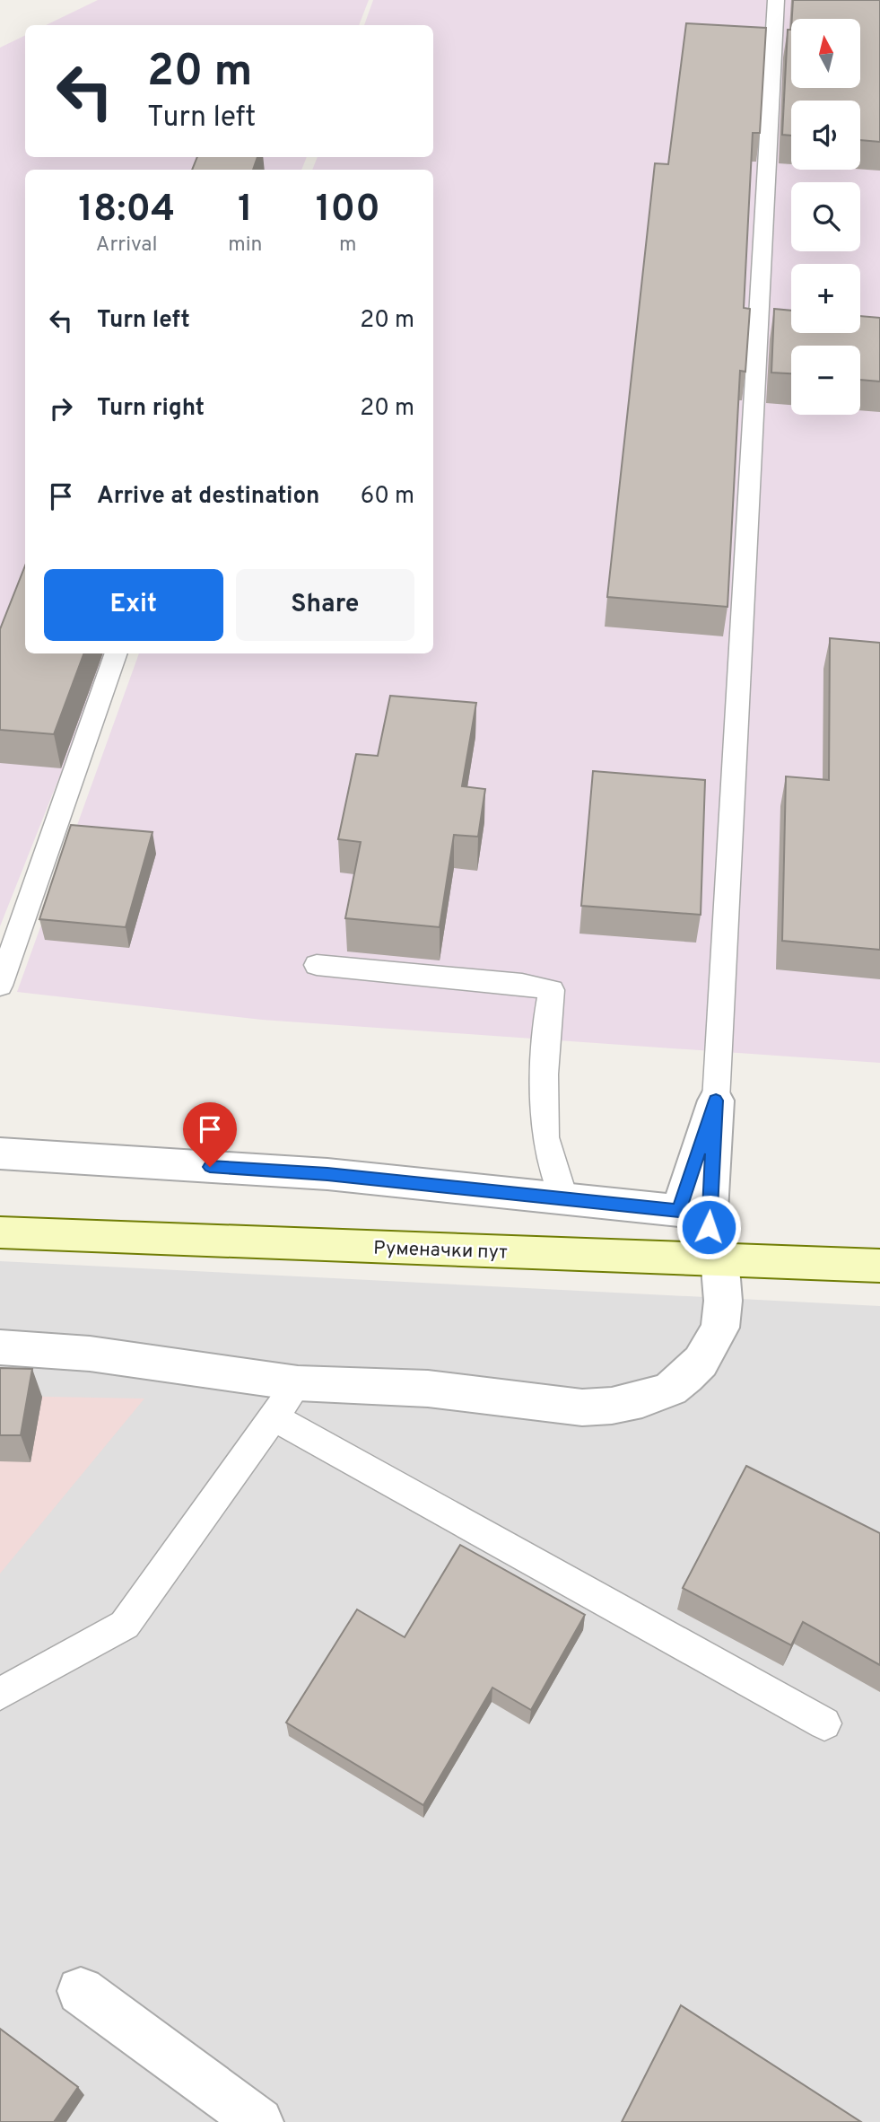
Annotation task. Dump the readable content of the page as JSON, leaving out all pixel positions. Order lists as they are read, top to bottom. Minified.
{"streets":{"main road":["Руменачки пут"]},"north":"top","page":{"map_buttons":["+","−"],"turn":["20 m","Turn left"],"eta":["18:04","Arrival","1","min","100","m"],"list":[{"name":"Turn left","value":"20 m"},{"name":"Turn right","value":"20 m"},{"name":"Arrive at destination","value":"60 m"}],"buttons":["Exit","Share"]}}
